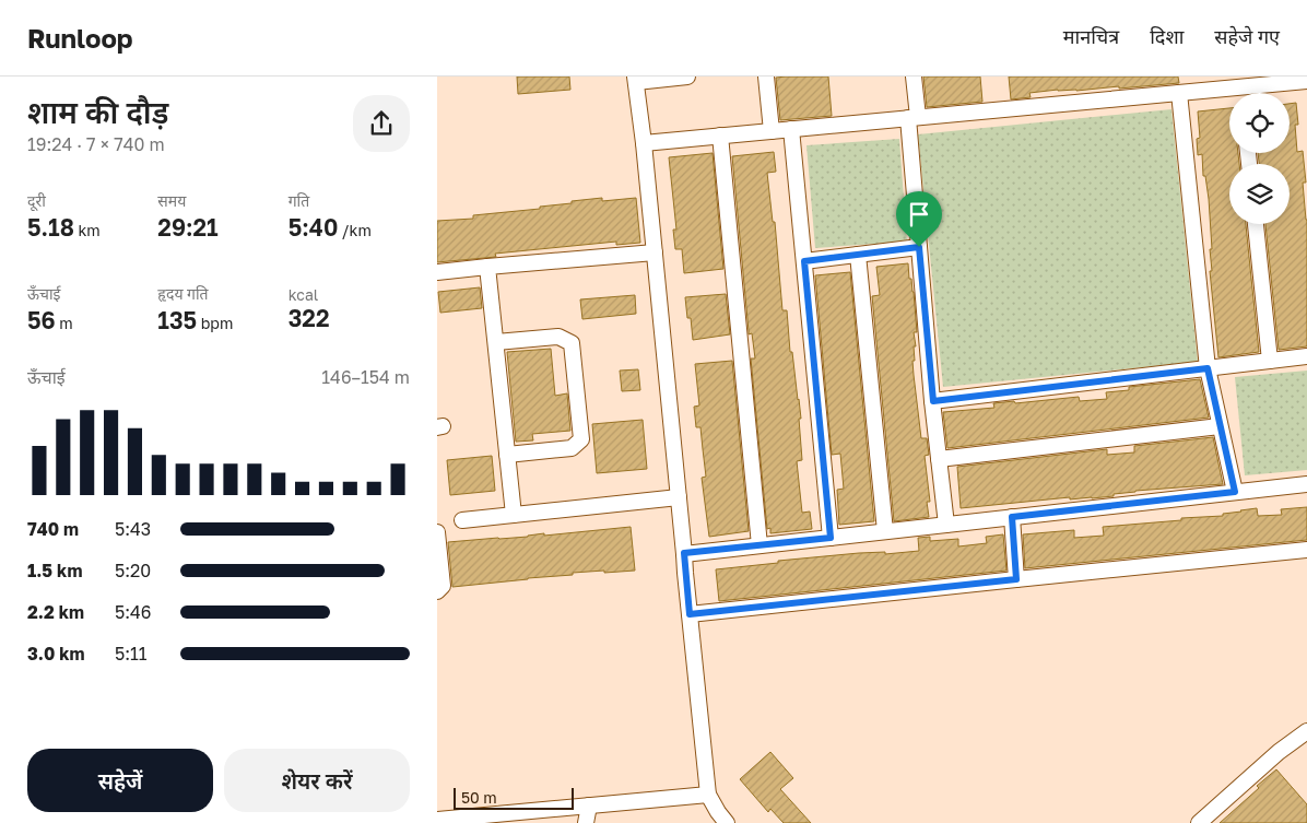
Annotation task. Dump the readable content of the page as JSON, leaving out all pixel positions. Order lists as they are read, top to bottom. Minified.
{"scale_bar":"50 m","page":{"header":"Runloop","nav":["मानचित्र","दिशा","सहेजे गए"],"heading":["शाम की दौड़","19:24 · 7 × 740 m"],"stats":[["दूरी","5.18 km"],["समय","29:21"],["गति","5:40 /km"],["ऊँचाई","56 m"],["हृदय गति","135 bpm"],["kcal","322"]],"chart":["ऊँचाई","146–154 m"],"list":[{"name":"740 m","note":"5:43"},{"name":"1.5 km","note":"5:20"},{"name":"2.2 km","note":"5:46"},{"name":"3.0 km","note":"5:11"}],"buttons":["सहेजें","शेयर करें"],"scale":"50 m"}}
